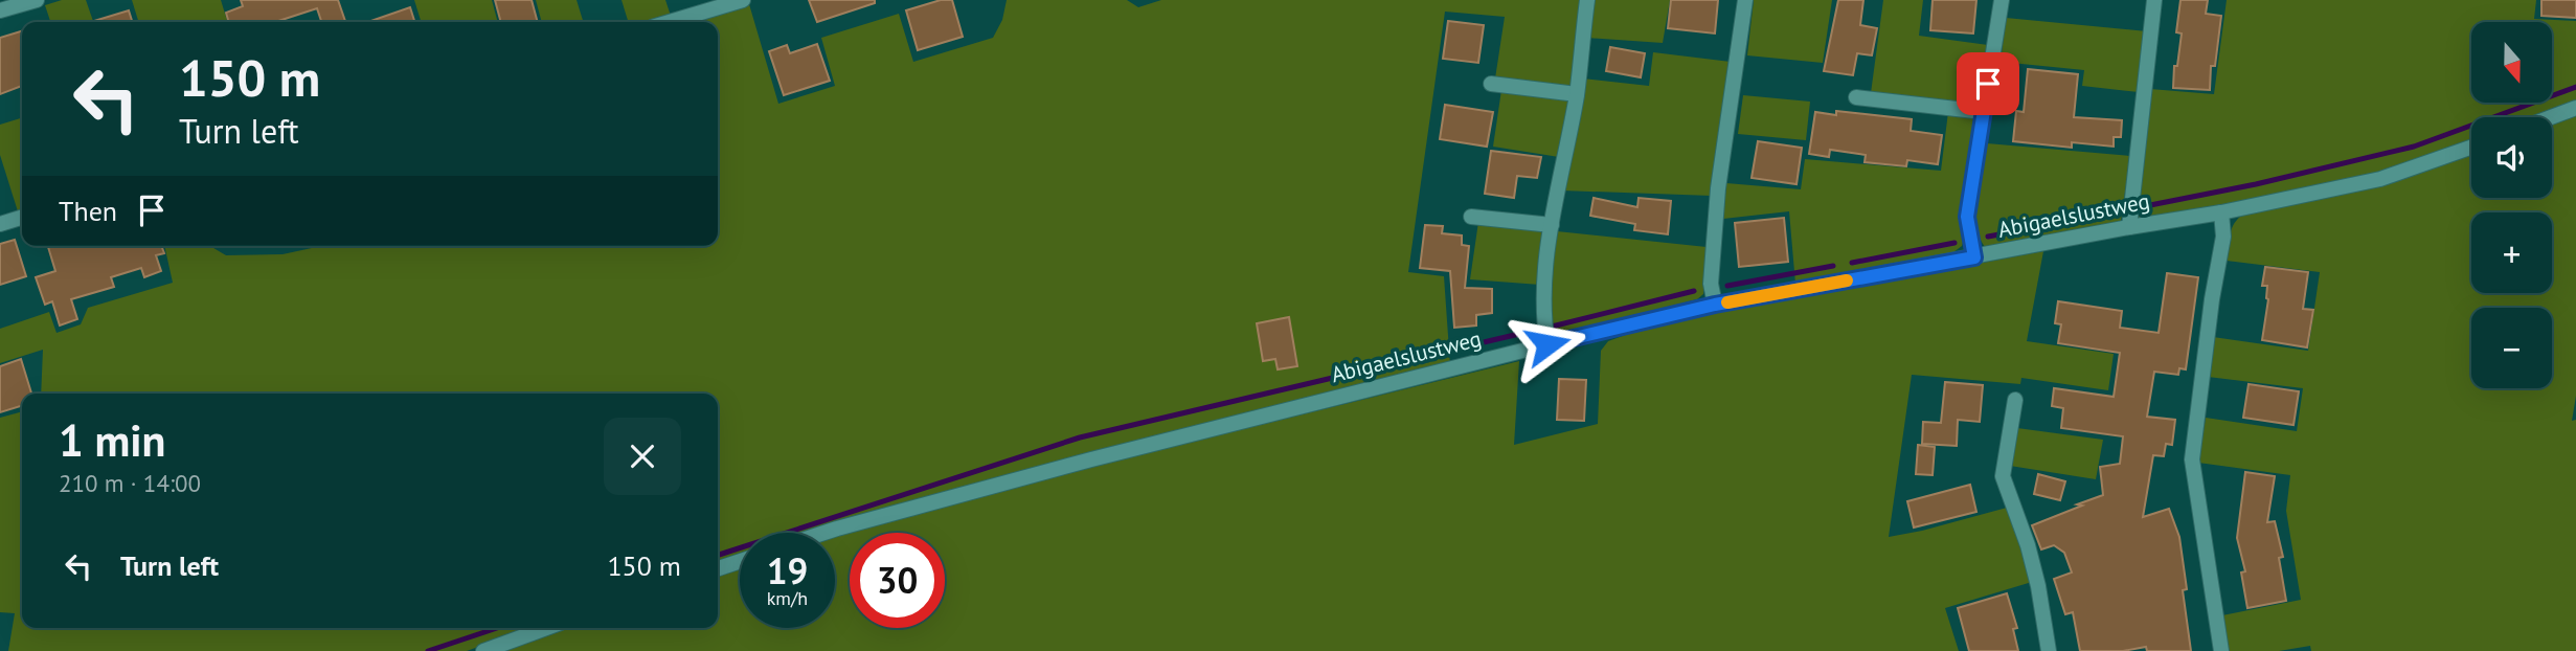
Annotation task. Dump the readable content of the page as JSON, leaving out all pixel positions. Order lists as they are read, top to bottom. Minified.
{"streets":{"street":["Abigaelslustweg"]},"north":"bottom","page":{"map_buttons":["+","−"],"turn":["150 m","Turn left"],"then":"Then","heading":["1 min","210 m · 14:00"],"list":[{"name":"Turn left","value":"150 m"}],"speed":"19 km/h","limit":"30"}}
